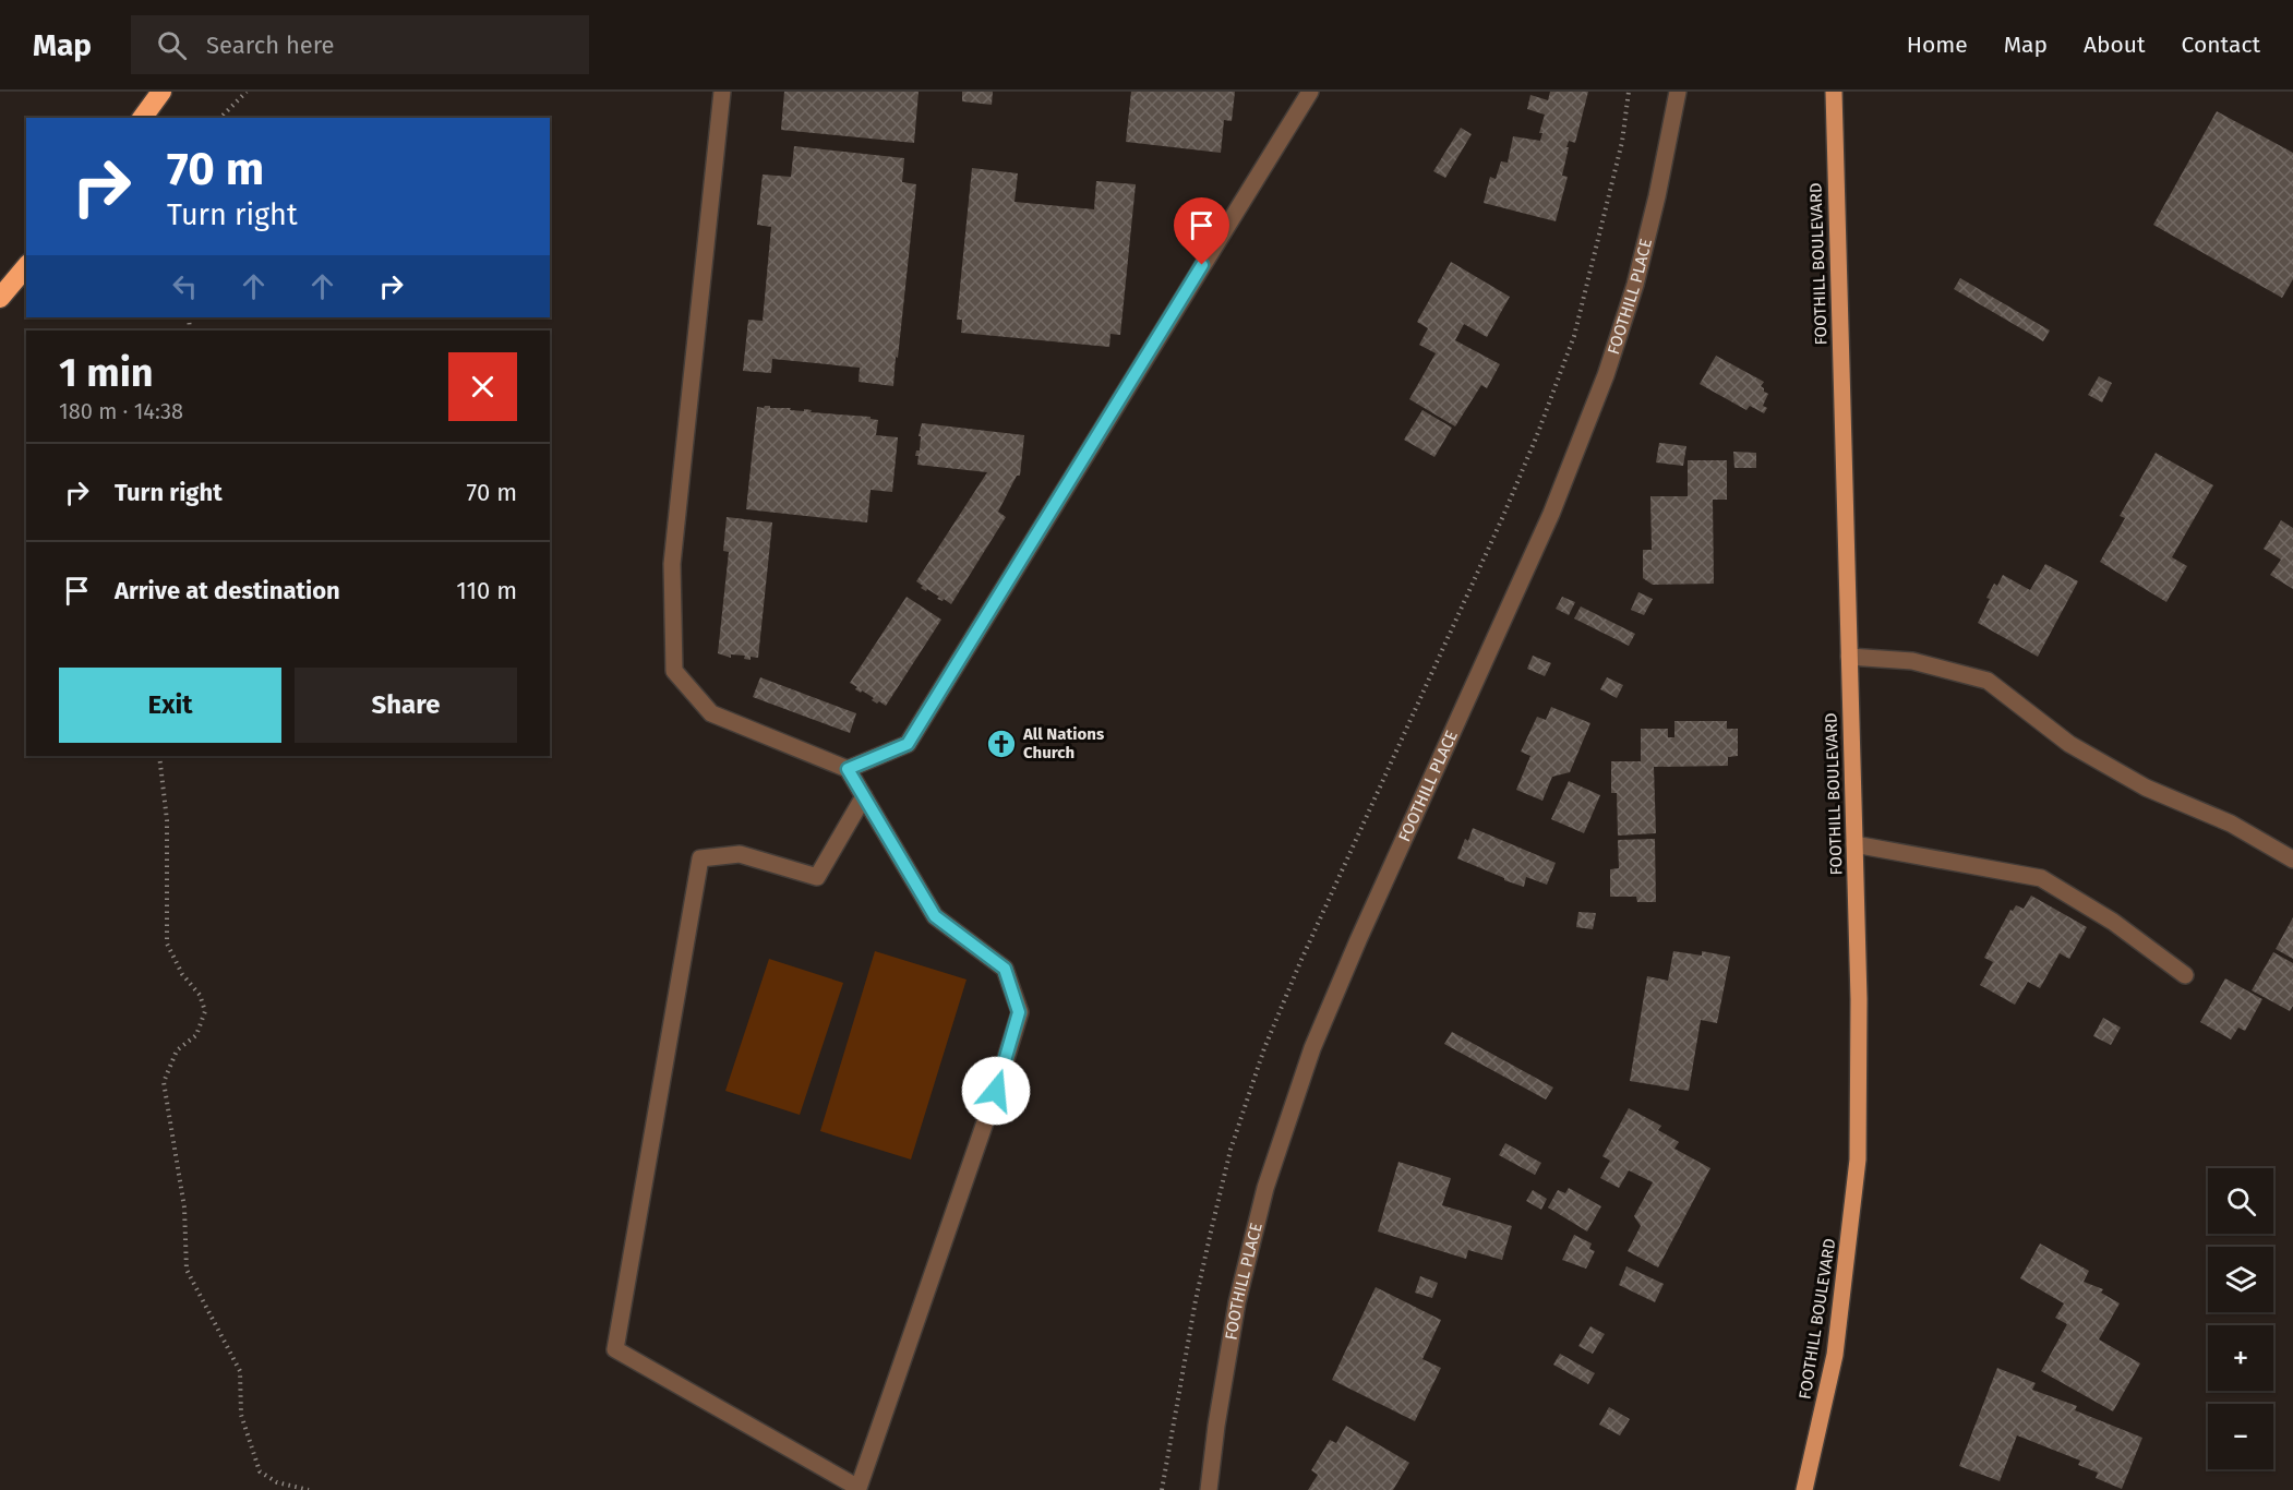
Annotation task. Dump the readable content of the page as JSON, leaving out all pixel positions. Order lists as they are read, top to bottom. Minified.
{"streets":{"main road":["FOOTHILL BOULEVARD"],"street":["FOOTHILL PLACE"]},"places":{"church":["All Nations Church"]},"page":{"header":"Map","search":"Search here","nav":["Home","Map","About","Contact"],"turn":["70 m","Turn right"],"heading":["1 min","180 m · 14:38"],"list":[{"name":"Turn right","value":"70 m"},{"name":"Arrive at destination","value":"110 m"}],"buttons":["Exit","Share"],"map_buttons":["+","−"]}}
